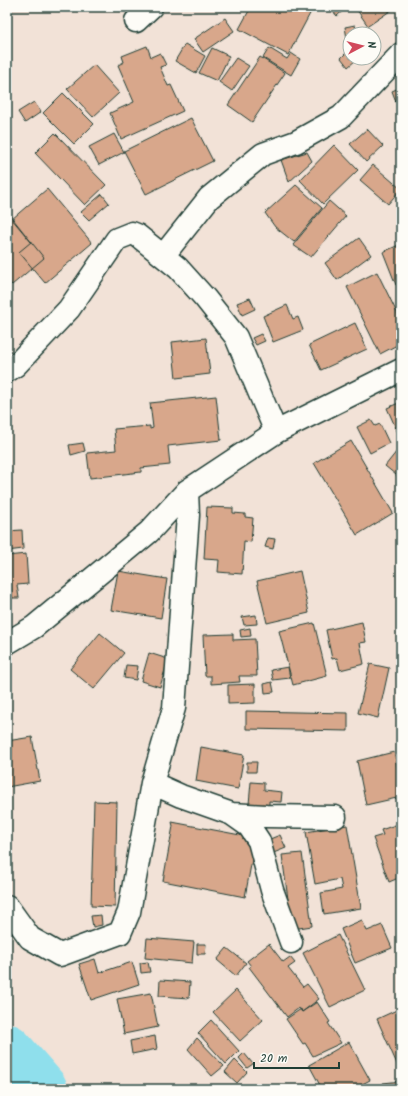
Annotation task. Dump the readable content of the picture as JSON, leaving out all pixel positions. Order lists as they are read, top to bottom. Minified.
{"scale_bar":"20 m","north":"right"}
